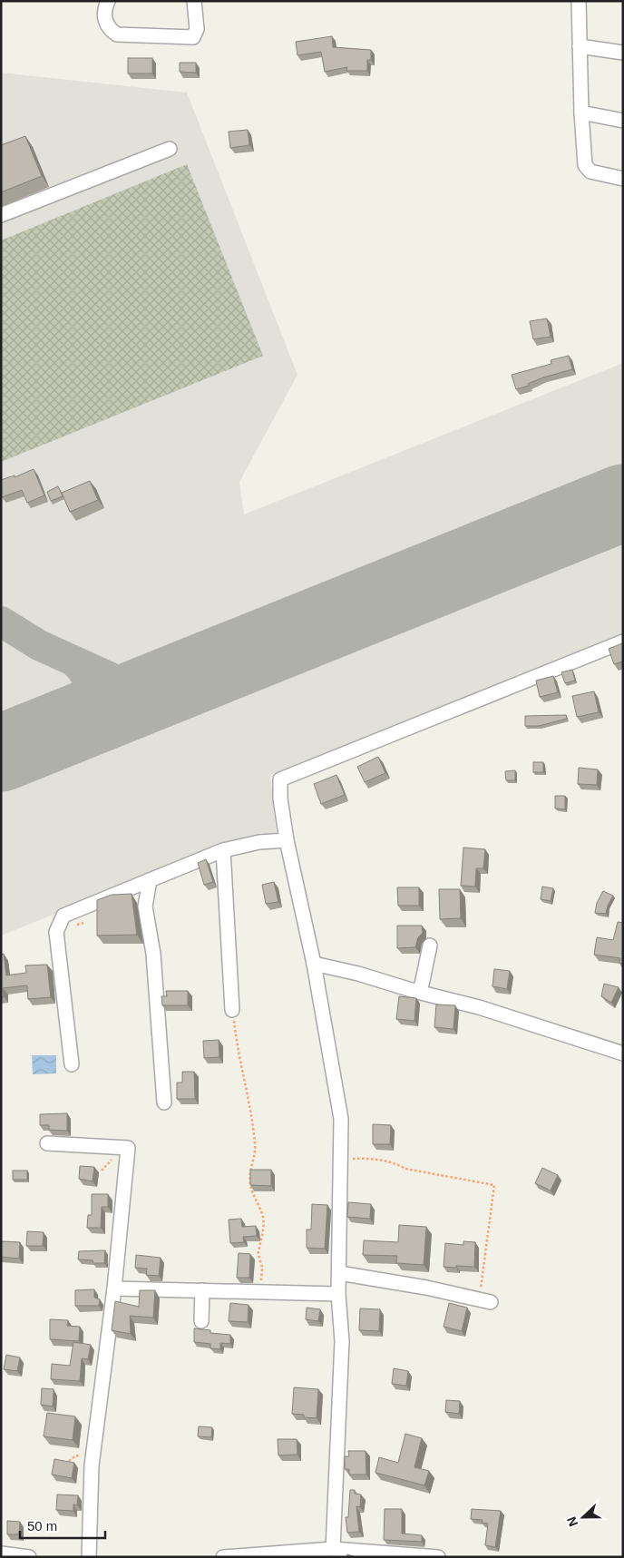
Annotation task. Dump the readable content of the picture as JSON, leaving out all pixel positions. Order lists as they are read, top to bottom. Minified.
{"scale_bar":"50 m","north":"left"}
